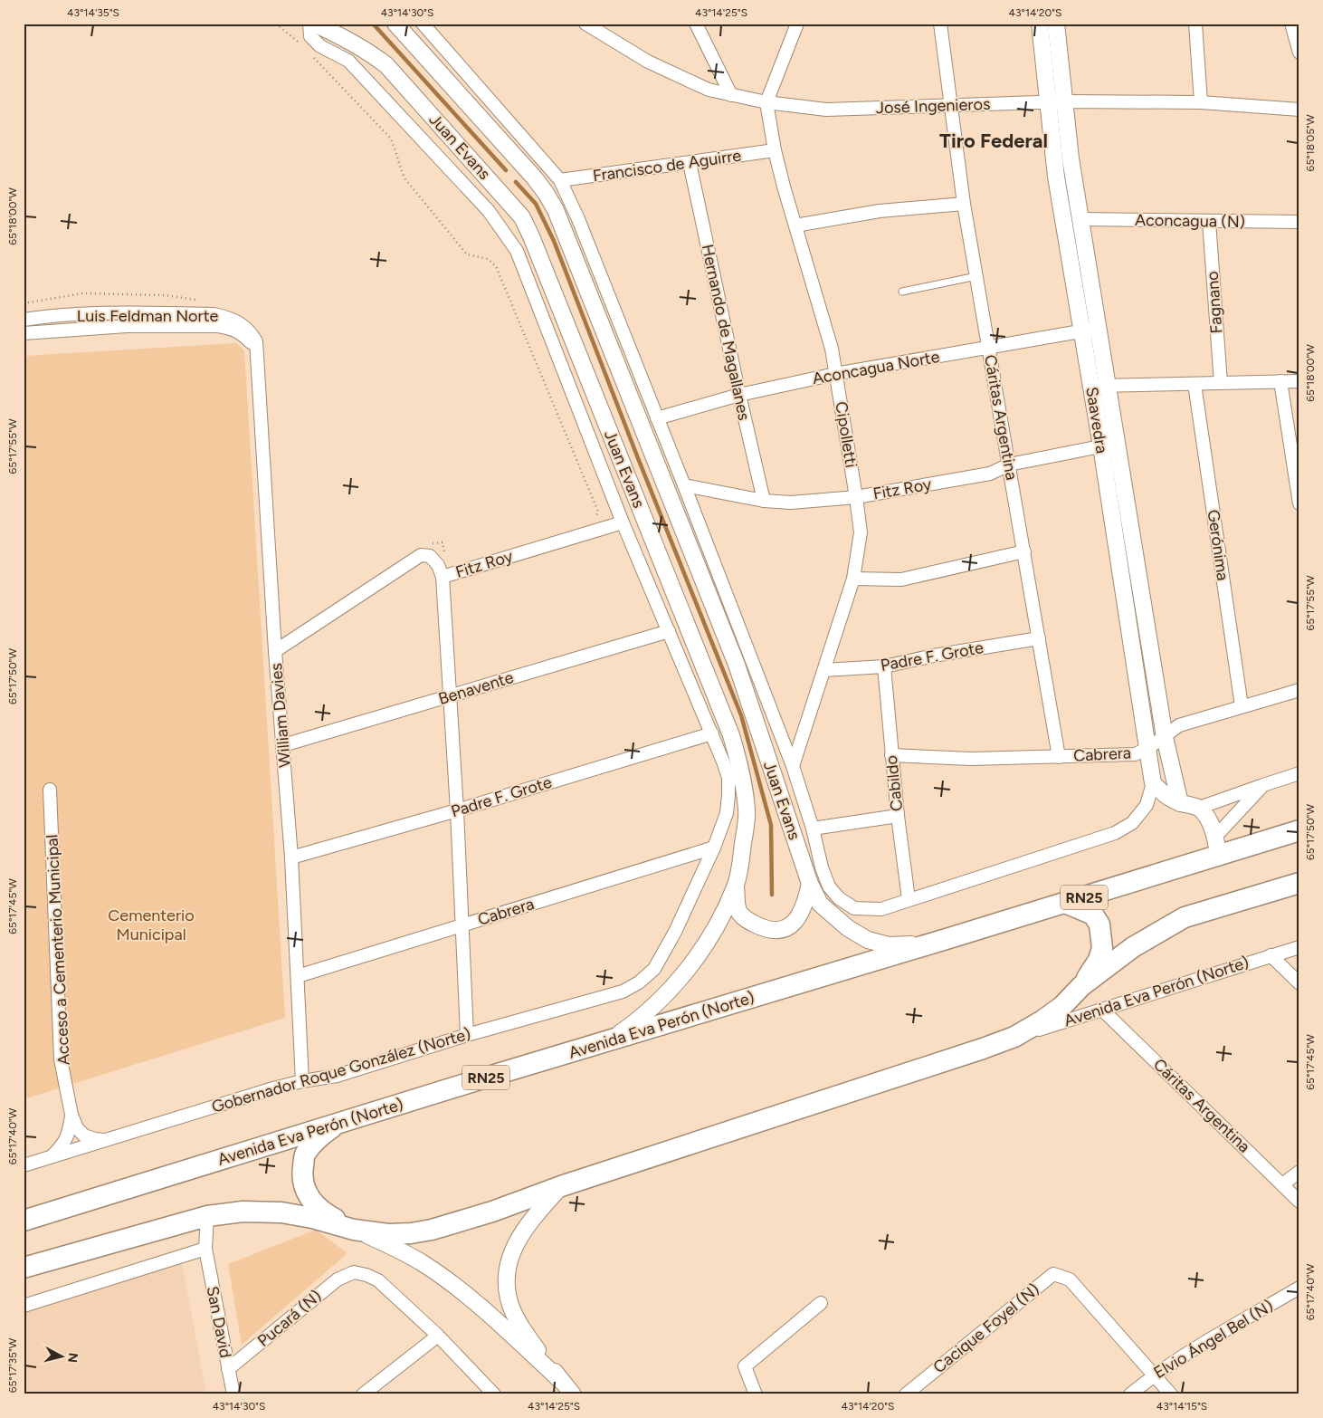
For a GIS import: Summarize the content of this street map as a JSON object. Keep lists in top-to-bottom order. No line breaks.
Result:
{"streets":{"main road":["RN25","Avenida Eva Perón (Norte)"],"street":["José Ingenieros","Juan Evans","Francisco de Aguirre","Aconcagua (N)","Fagnano","Luis Feldman Norte","Hernando de Magallanes","Aconcagua Norte","Cáritas Argentina","Saavedra","Cipolletti","Fitz Roy","Gerónima","Padre F. Grote","Benavente","William Davies","Cabrera","Cabildo","Acceso a Cementerio Municipal","Gobernador Roque González (Norte)","Pucará (N)","San David","Cacique Foyel (N)","Elvio Ángel Bel (N)"]},"crossings":[["José Ingenieros","Cáritas Argentina"],["José Ingenieros","Saavedra"],["José Ingenieros","Cipolletti"],["Juan Evans","Francisco de Aguirre"],["Juan Evans","Aconcagua Norte"],["Juan Evans","Cipolletti"],["Juan Evans","Fitz Roy"],["Juan Evans","Padre F. Grote"],["Juan Evans","Benavente"],["Juan Evans","Cabrera"],["Juan Evans","Cabildo"],["Juan Evans","Avenida Eva Perón (Norte)"],["Juan Evans","Gobernador Roque González (Norte)"],["Francisco de Aguirre","Hernando de Magallanes"],["Francisco de Aguirre","Cipolletti"],["Aconcagua (N)","Fagnano"],["Aconcagua (N)","Saavedra"],["Luis Feldman Norte","William Davies"],["Hernando de Magallanes","Aconcagua Norte"],["Hernando de Magallanes","Fitz Roy"],["Aconcagua Norte","Cáritas Argentina"],["Aconcagua Norte","Saavedra"],["Aconcagua Norte","Cipolletti"],["Cáritas Argentina","Fitz Roy"],["Cáritas Argentina","Padre F. Grote"],["Cáritas Argentina","Cabrera"],["Cáritas Argentina","Avenida Eva Perón (Norte)"],["Saavedra","Fitz Roy"],["Saavedra","Cabrera"],["Cipolletti","Fitz Roy"],["Cipolletti","Padre F. Grote"],["Fitz Roy","William Davies"],["Gerónima","Cabrera"],["Padre F. Grote","William Davies"],["Padre F. Grote","Cabildo"],["Benavente","William Davies"],["William Davies","Cabrera"],["William Davies","Gobernador Roque González (Norte)"],["Cabrera","Cabildo"],["Acceso a Cementerio Municipal","Gobernador Roque González (Norte)"],["Pucará (N)","San David"],["Cacique Foyel (N)","Elvio Ángel Bel (N)"]],"districts":["Tiro Federal"],"parks":["Cementerio Municipal"],"north":"right","coordinates":["43°14'35\"S","43°14'30\"S","43°14'25\"S","43°14'20\"S","65°18'05\"W","65°18'00\"W","65°17'55\"W","65°17'50\"W","65°17'45\"W","65°17'40\"W","65°17'35\"W","43°14'15\"S"]}
